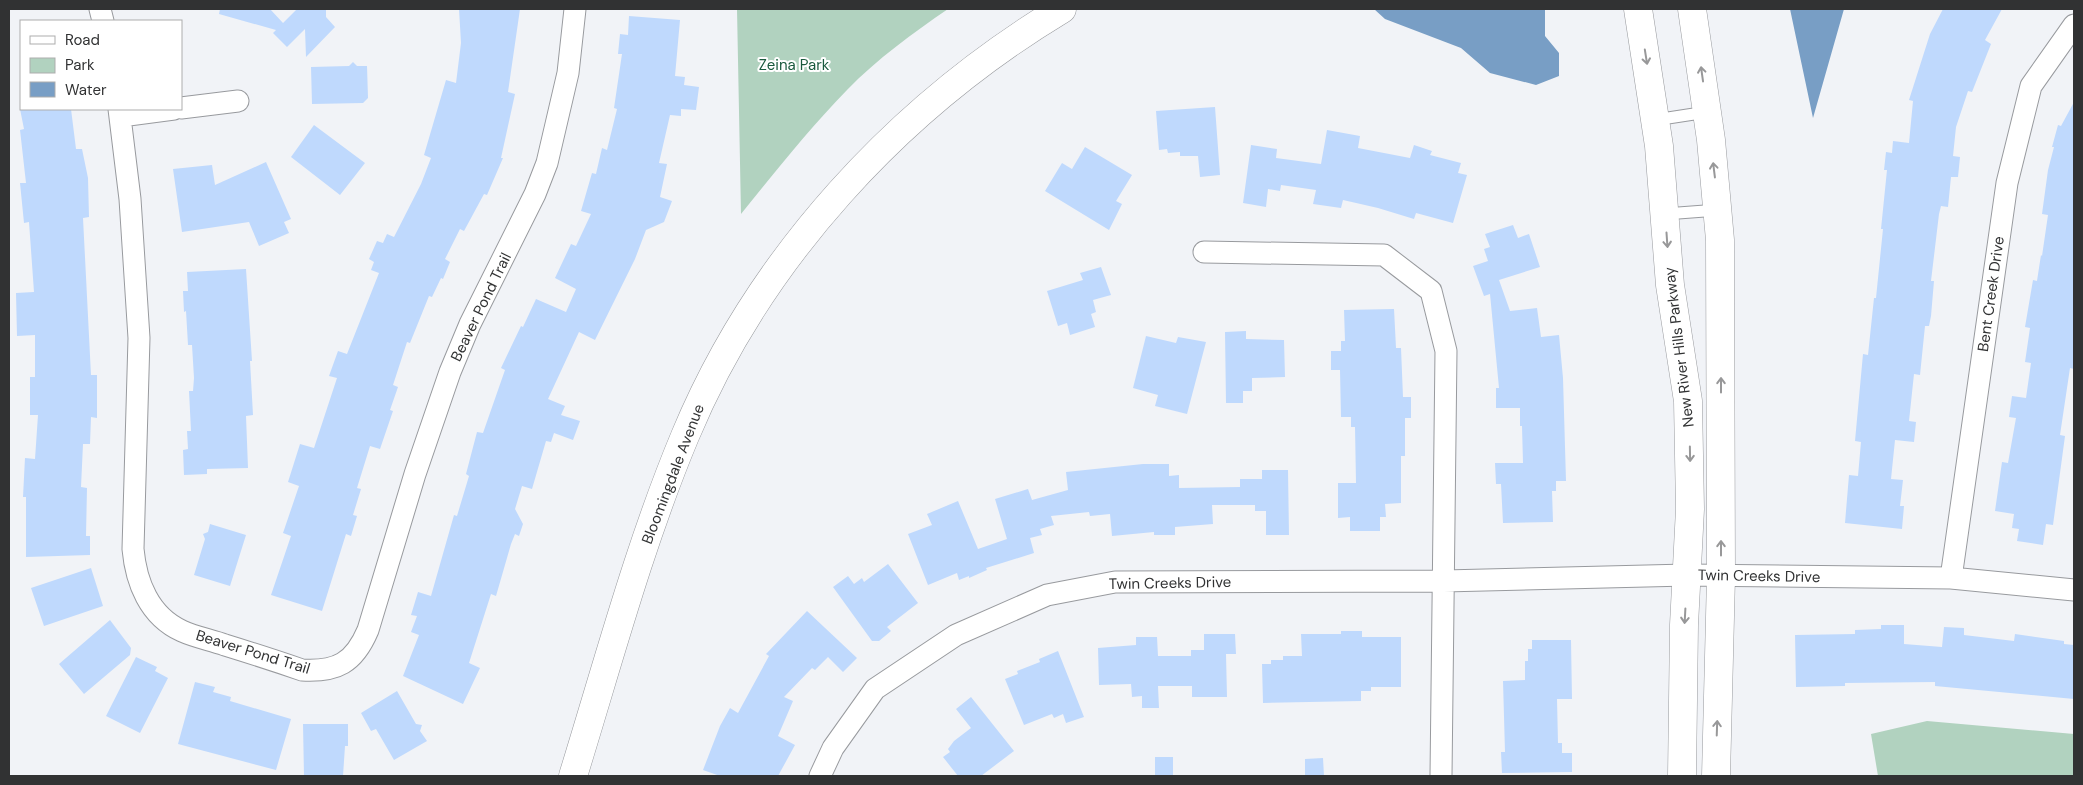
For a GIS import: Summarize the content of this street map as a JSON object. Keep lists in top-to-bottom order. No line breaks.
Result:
{"streets":{"street":["Bent Creek Drive","Beaver Pond Trail","New River Hills Parkway","Bloomingdale Avenue","Twin Creeks Drive"]},"crossings":[["Bent Creek Drive","Twin Creeks Drive"],["New River Hills Parkway","Twin Creeks Drive"]],"parks":["Zeina Park"],"legend":["Road","Park","Water"]}
